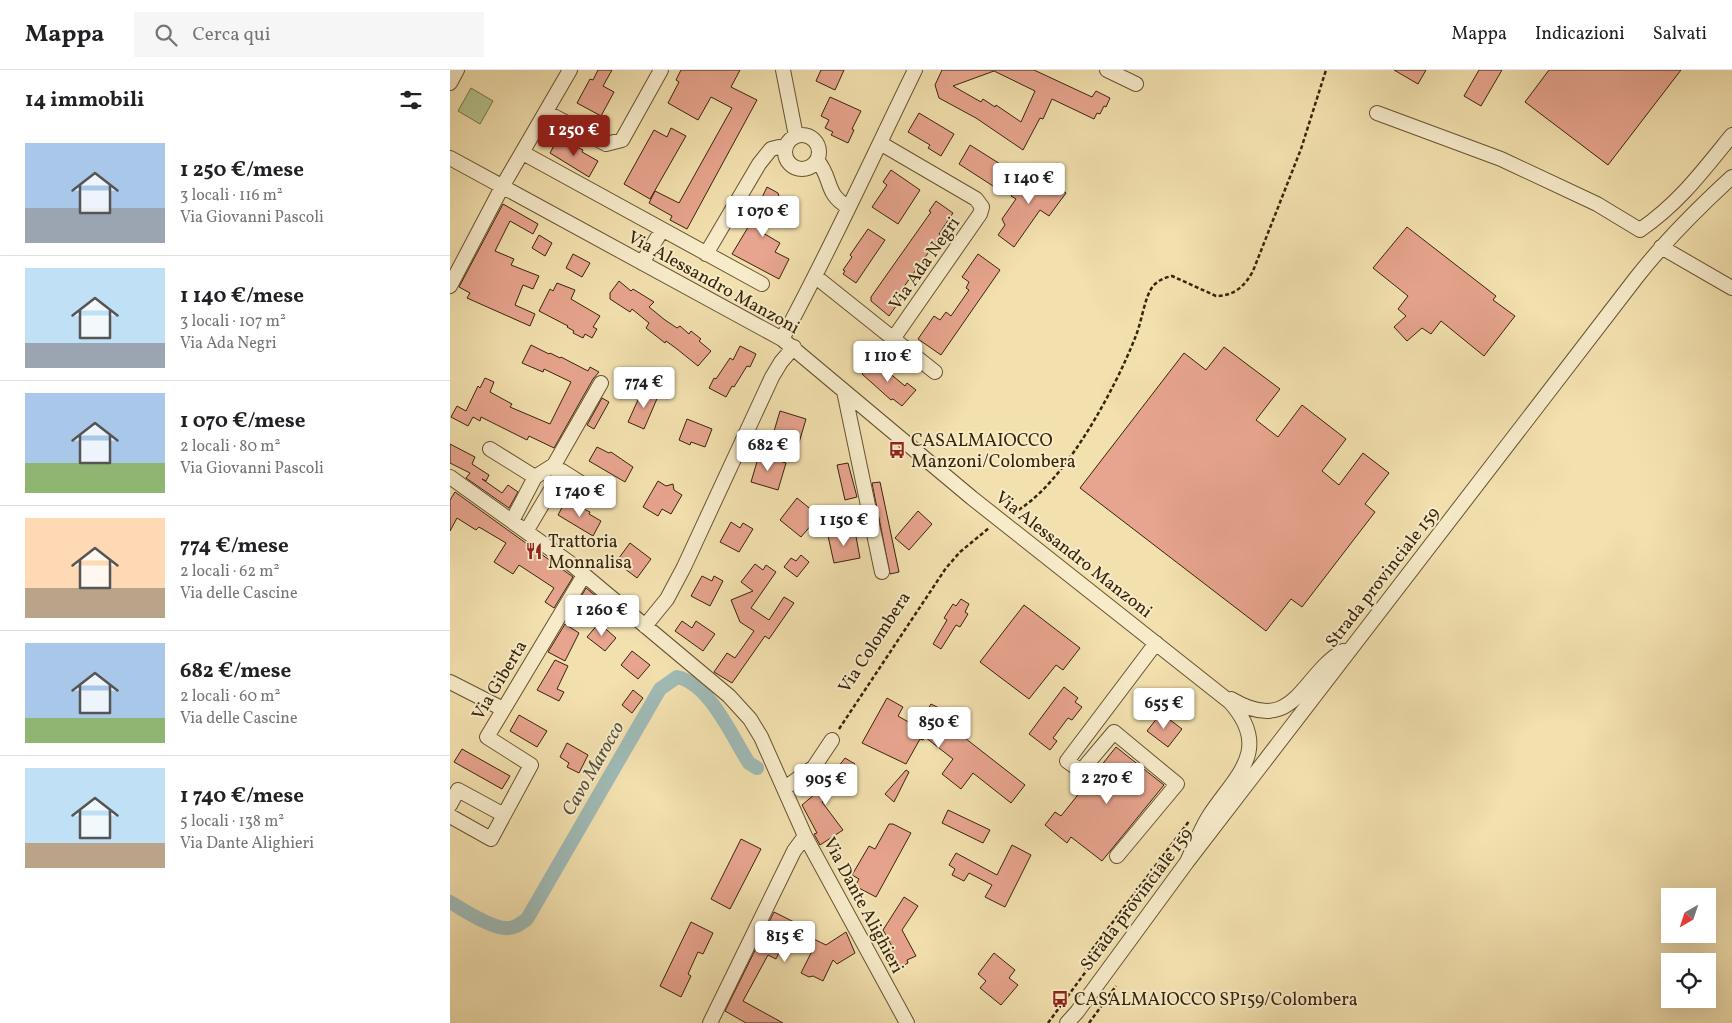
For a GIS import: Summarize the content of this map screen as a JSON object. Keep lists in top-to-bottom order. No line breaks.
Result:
{"streets":{"street":["Via Ada Negri","Via Alessandro Manzoni","Strada provinciale 159","Via Giberta","Via Dante Alighieri"],"path":["Via Colombera"]},"crossings":[["Via Alessandro Manzoni","Via Colombera"],["Via Giberta","Via Dante Alighieri"]],"water":["Cavo Marocco"],"places":{"bus stop":["CASALMAIOCCO Manzoni/Colombera","CASALMAIOCCO SP159/Colombera"],"restaurant":["Trattoria Monnalisa"]},"north":"bottom left","page":{"header":"Mappa","search":"Cerca qui","nav":["Mappa","Indicazioni","Salvati"],"heading":"14 immobili","price":["1 250 €","1 140 €","1 070 €","1 110 €","774 €","682 €","1 740 €","1 150 €","1 260 €","655 €","850 €","2 270 €","905 €","815 €"],"list":[{"name":"1 250 €/mese","note":"3 locali · 116 m² · Via Giovanni Pascoli"},{"name":"1 140 €/mese","note":"3 locali · 107 m² · Via Ada Negri"},{"name":"1 070 €/mese","note":"2 locali · 80 m² · Via Giovanni Pascoli"},{"name":"774 €/mese","note":"2 locali · 62 m² · Via delle Cascine"},{"name":"682 €/mese","note":"2 locali · 60 m² · Via delle Cascine"},{"name":"1 740 €/mese","note":"5 locali · 138 m² · Via Dante Alighieri"}]}}
